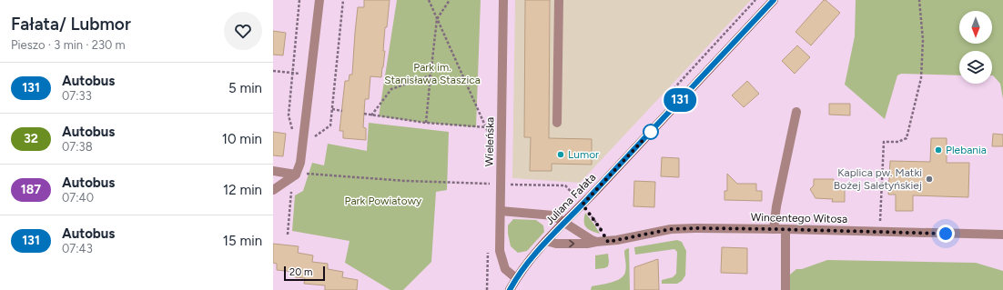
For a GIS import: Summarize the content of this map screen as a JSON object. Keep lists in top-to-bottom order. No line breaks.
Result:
{"streets":{"main road":["Juliana Fałata"],"street":["Wieleńska","Wincentego Witosa"]},"crossings":[["Wieleńska","Juliana Fałata"],["Juliana Fałata","Wincentego Witosa"]],"parks":["Park im. Stanisława Staszica","Park Powiatowy"],"places":["Plebania","Lumor","Kaplica pw. Matki Bożej Saletyńskiej"],"lines":["bus line 131"],"scale_bar":"20 m","north":"bottom","page":{"heading":["Fałata/ Lubmor","Pieszo · 3 min · 230 m"],"on_map":"131","list":[{"mark":"131","name":"Autobus","note":"07:33","value":"5 min"},{"mark":"32","name":"Autobus","note":"07:38","value":"10 min"},{"mark":"187","name":"Autobus","note":"07:40","value":"12 min"},{"mark":"131","name":"Autobus","note":"07:43","value":"15 min"}],"scale":"20 m"}}
